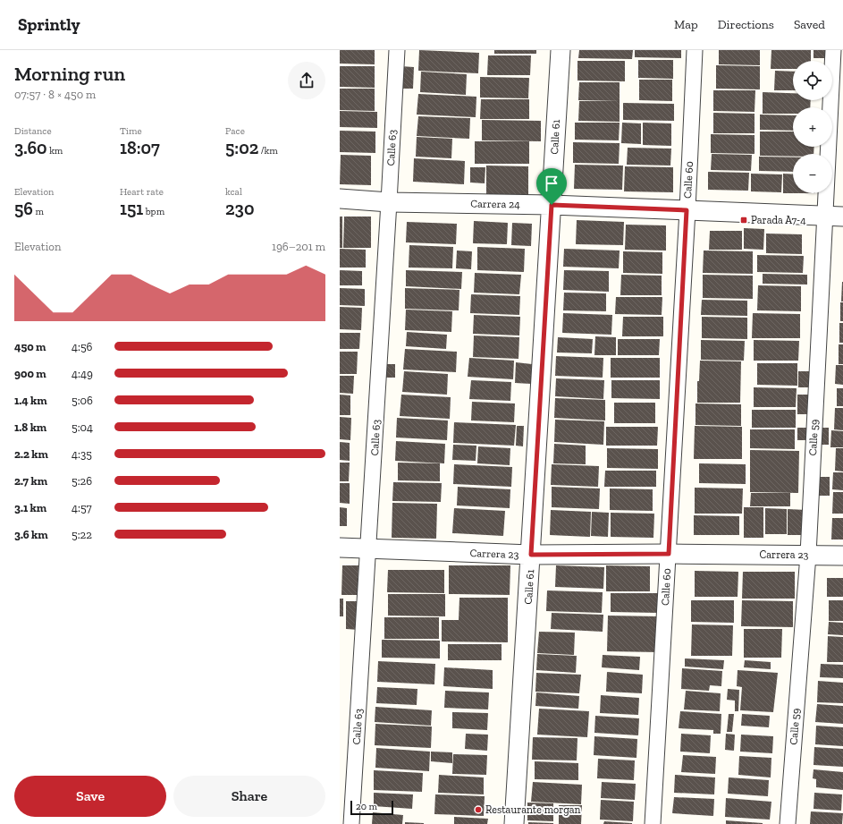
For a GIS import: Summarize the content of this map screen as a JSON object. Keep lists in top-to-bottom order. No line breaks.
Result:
{"streets":{"street":["Calle 61","Calle 63","Calle 60","Carrera 24","Calle 59","Carrera 23"]},"crossings":[["Calle 61","Carrera 24"],["Calle 61","Carrera 23"],["Calle 63","Carrera 24"],["Calle 63","Carrera 23"],["Calle 60","Carrera 24"],["Calle 60","Carrera 23"],["Carrera 24","Calle 59"],["Calle 59","Carrera 23"]],"places":{"transit":["Parada A7-4"],"other":["Restaurante morgan"]},"scale_bar":"20 m","page":{"header":"Sprintly","nav":["Map","Directions","Saved"],"heading":["Morning run","07:57 · 8 × 450 m"],"map_buttons":["+","−"],"stats":[["Distance","3.60 km"],["Time","18:07"],["Pace","5:02 /km"],["Elevation","56 m"],["Heart rate","151 bpm"],["kcal","230"]],"chart":["Elevation","196–201 m"],"list":[{"name":"450 m","note":"4:56"},{"name":"900 m","note":"4:49"},{"name":"1.4 km","note":"5:06"},{"name":"1.8 km","note":"5:04"},{"name":"2.2 km","note":"4:35"},{"name":"2.7 km","note":"5:26"},{"name":"3.1 km","note":"4:57"},{"name":"3.6 km","note":"5:22"}],"buttons":["Save","Share"],"scale":"20 m"}}
